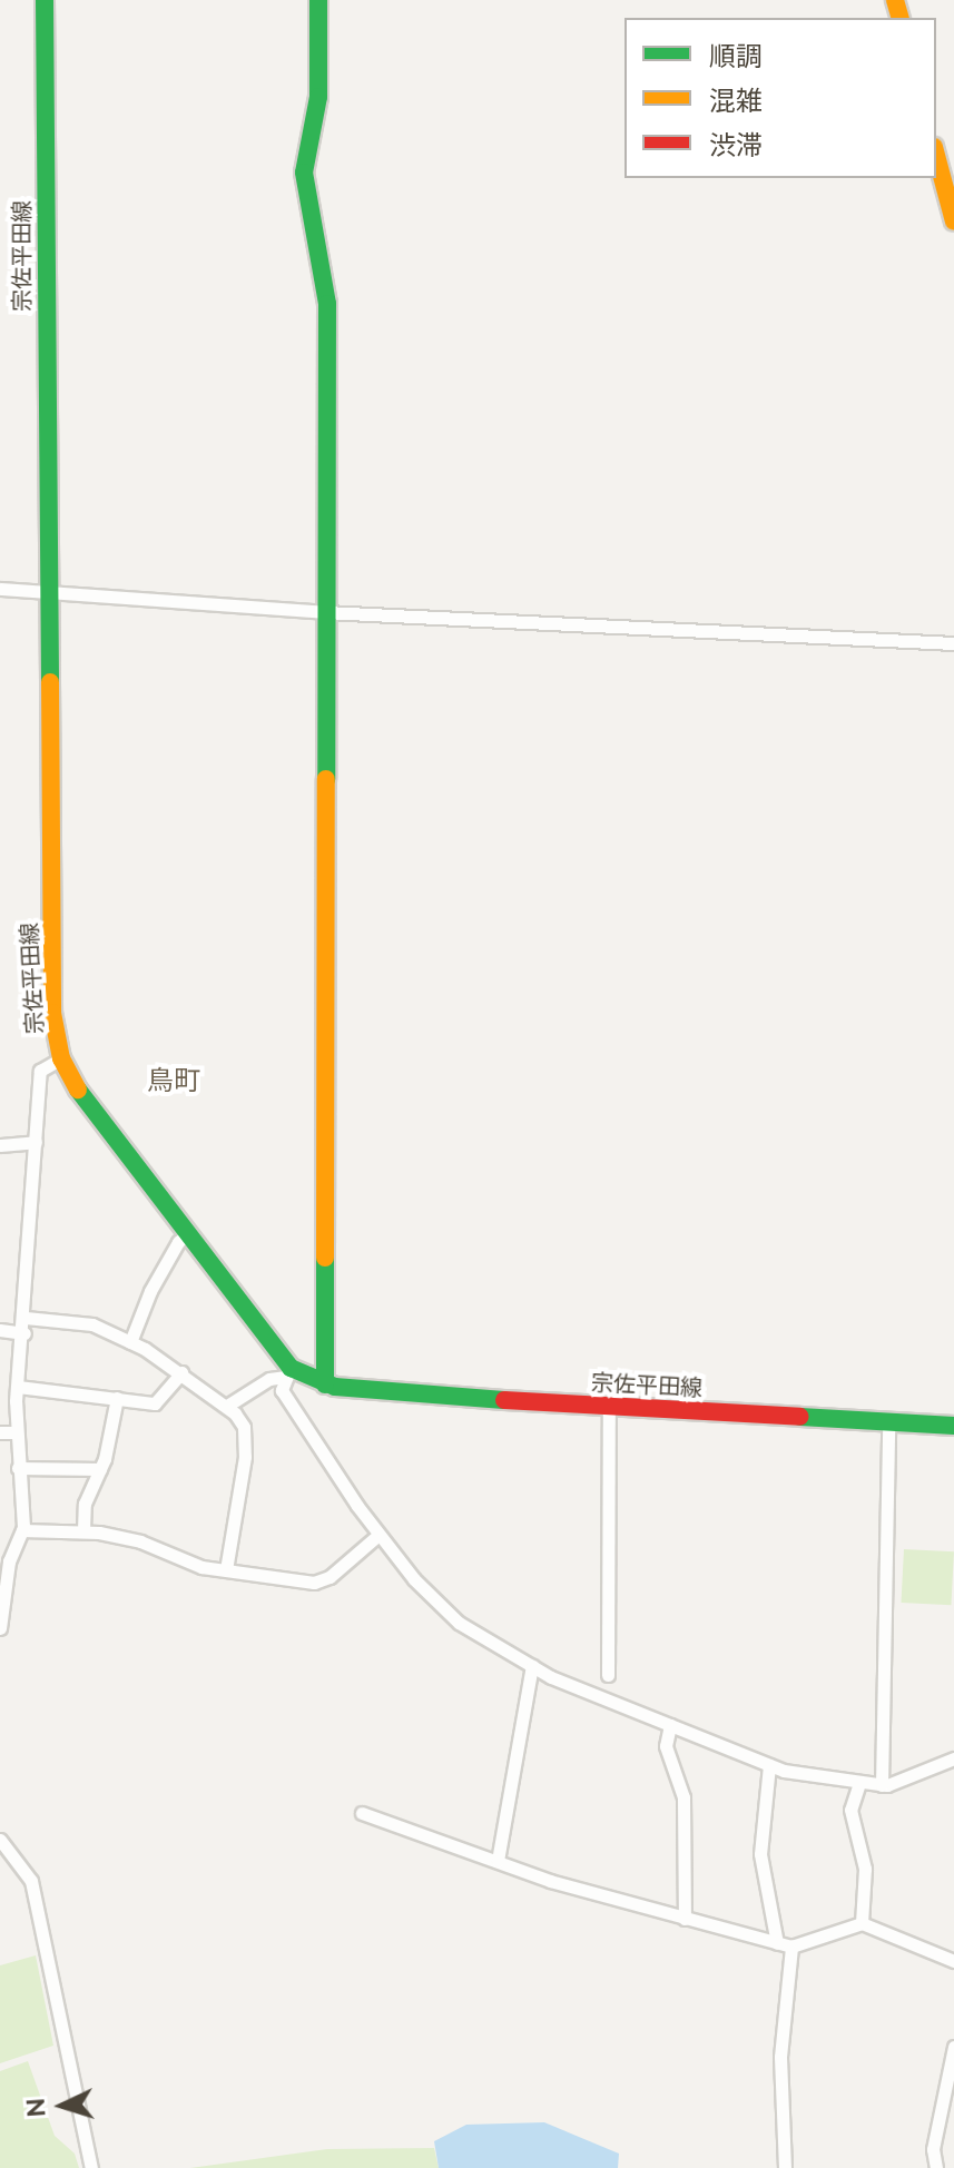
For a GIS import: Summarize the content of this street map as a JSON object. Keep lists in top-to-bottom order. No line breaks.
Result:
{"streets":{"main road":["宗佐平田線"]},"districts":["鳥町"],"legend":["順調","混雑","渋滞"],"north":"left"}
